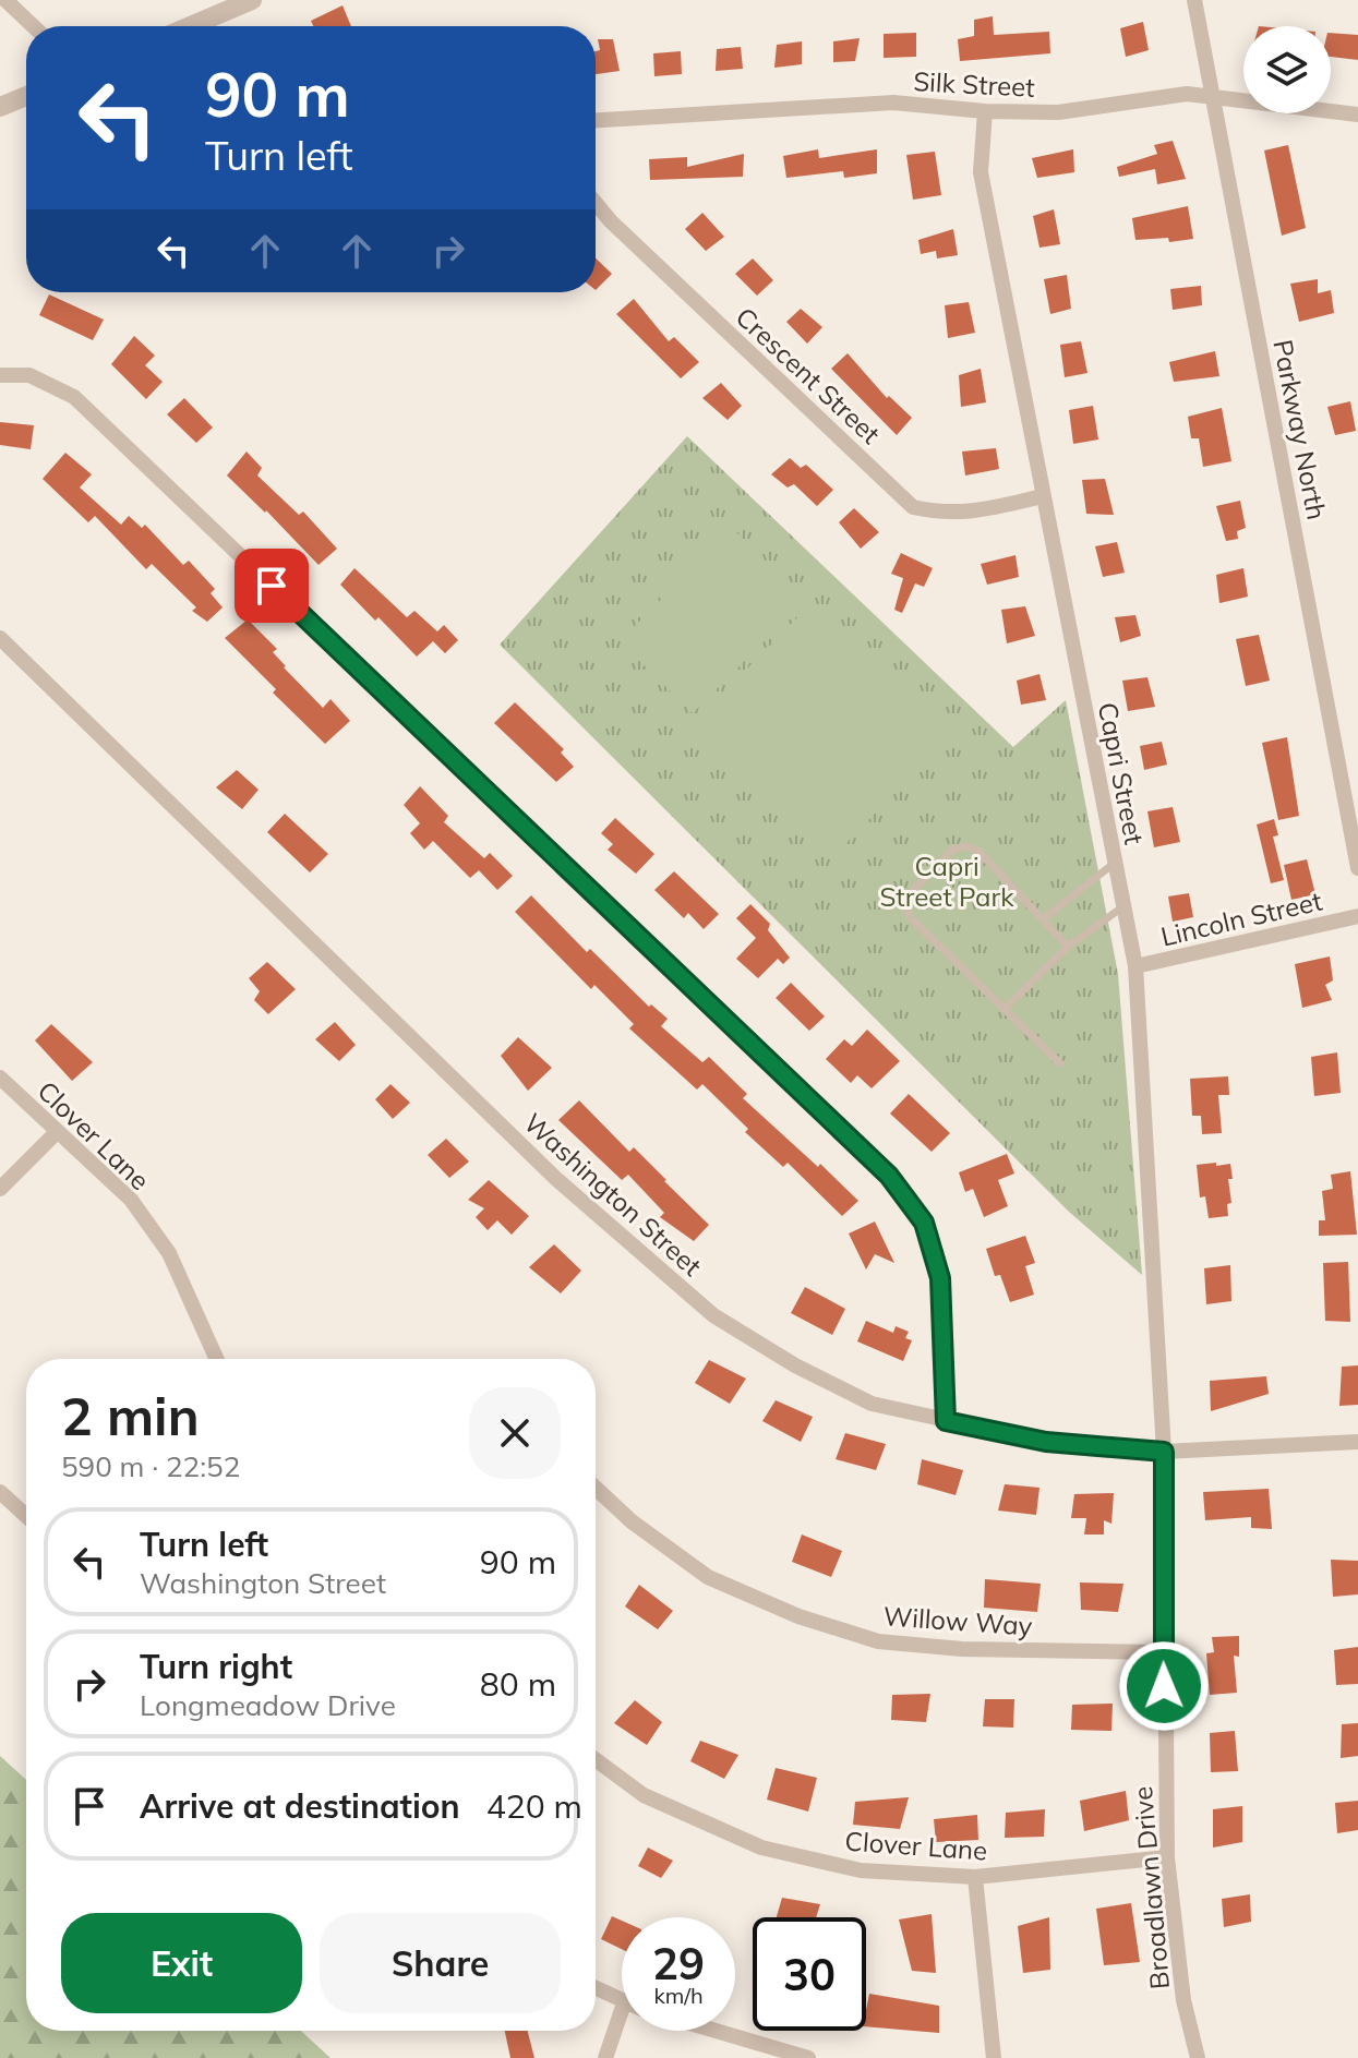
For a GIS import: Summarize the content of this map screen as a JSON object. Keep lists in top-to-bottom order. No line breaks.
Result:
{"streets":{"street":["Silk Street","Crescent Street","Parkway North","Capri Street","Lincoln Street","Clover Lane","Washington Street","Willow Way","Broadlawn Drive"]},"crossings":[["Silk Street","Parkway North"],["Silk Street","Capri Street"],["Crescent Street","Capri Street"],["Capri Street","Lincoln Street"],["Capri Street","Washington Street"],["Capri Street","Broadlawn Drive"],["Clover Lane","Broadlawn Drive"],["Washington Street","Broadlawn Drive"],["Willow Way","Broadlawn Drive"]],"parks":["Capri Street Park"],"page":{"turn":["90 m","Turn left"],"heading":["2 min","590 m · 22:52"],"list":[{"name":"Turn left","note":"Washington Street","value":"90 m"},{"name":"Turn right","note":"Longmeadow Drive","value":"80 m"},{"name":"Arrive at destination","value":"420 m"}],"buttons":["Exit","Share"],"speed":"29 km/h","limit":"30"}}
